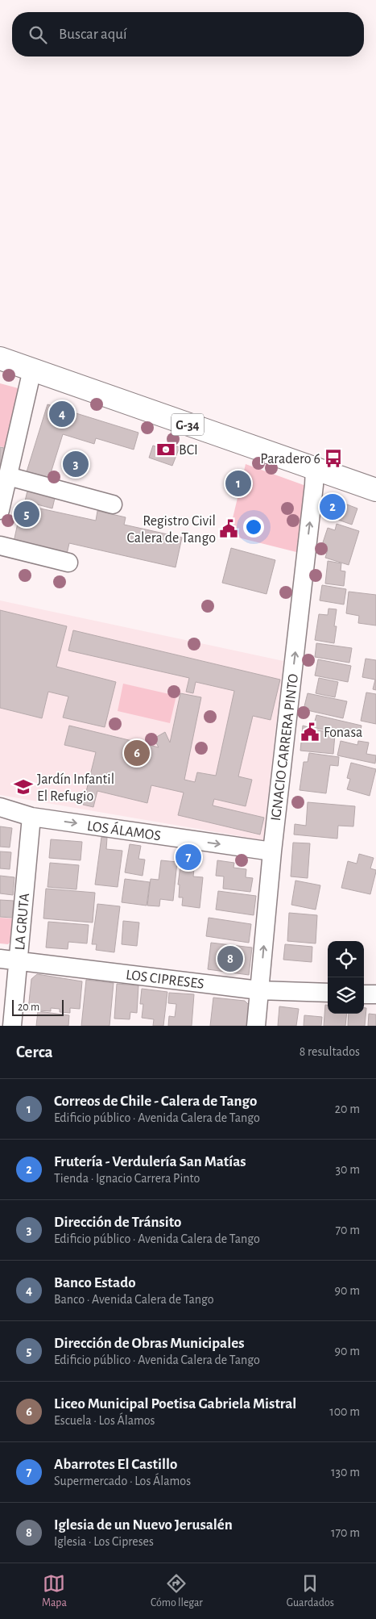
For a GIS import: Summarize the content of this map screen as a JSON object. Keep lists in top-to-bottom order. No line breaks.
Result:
{"streets":{"main road":["G-34"],"street":["IGNACIO CARRERA PINTO","LOS ÁLAMOS","LA GRUTA","LOS CIPRESES"]},"crossings":[["G-34","IGNACIO CARRERA PINTO"],["IGNACIO CARRERA PINTO","LOS ÁLAMOS"],["IGNACIO CARRERA PINTO","LOS CIPRESES"],["LOS ÁLAMOS","LA GRUTA"],["LA GRUTA","LOS CIPRESES"]],"one_way":["IGNACIO CARRERA PINTO","LOS ÁLAMOS"],"places":{"bank":["BCI"],"bus stop":["Paradero 6"],"public building":["Registro Civil Calera de Tango","Fonasa"],"school or university":["Jardín Infantil El Refugio"]},"scale_bar":"20 m","page":{"search":"Buscar aquí","pins":["4","3","1","2","5","6","7","8"],"scale":"20 m","heading":["Cerca","8 resultados"],"list":[{"mark":"1","name":"Correos de Chile - Calera de Tango","note":"Edificio público · Avenida Calera de Tango","value":"20 m"},{"mark":"2","name":"Frutería - Verdulería San Matías","note":"Tienda · Ignacio Carrera Pinto","value":"30 m"},{"mark":"3","name":"Dirección de Tránsito","note":"Edificio público · Avenida Calera de Tango","value":"70 m"},{"mark":"4","name":"Banco Estado","note":"Banco · Avenida Calera de Tango","value":"90 m"},{"mark":"5","name":"Dirección de Obras Municipales","note":"Edificio público · Avenida Calera de Tango","value":"90 m"},{"mark":"6","name":"Liceo Municipal Poetisa Gabriela Mistral","note":"Escuela · Los Álamos","value":"100 m"},{"mark":"7","name":"Abarrotes El Castillo","note":"Supermercado · Los Álamos","value":"130 m"},{"mark":"8","name":"Iglesia de un Nuevo Jerusalén","note":"Iglesia · Los Cipreses","value":"170 m"}],"nav":["Mapa","Cómo llegar","Guardados"]}}
